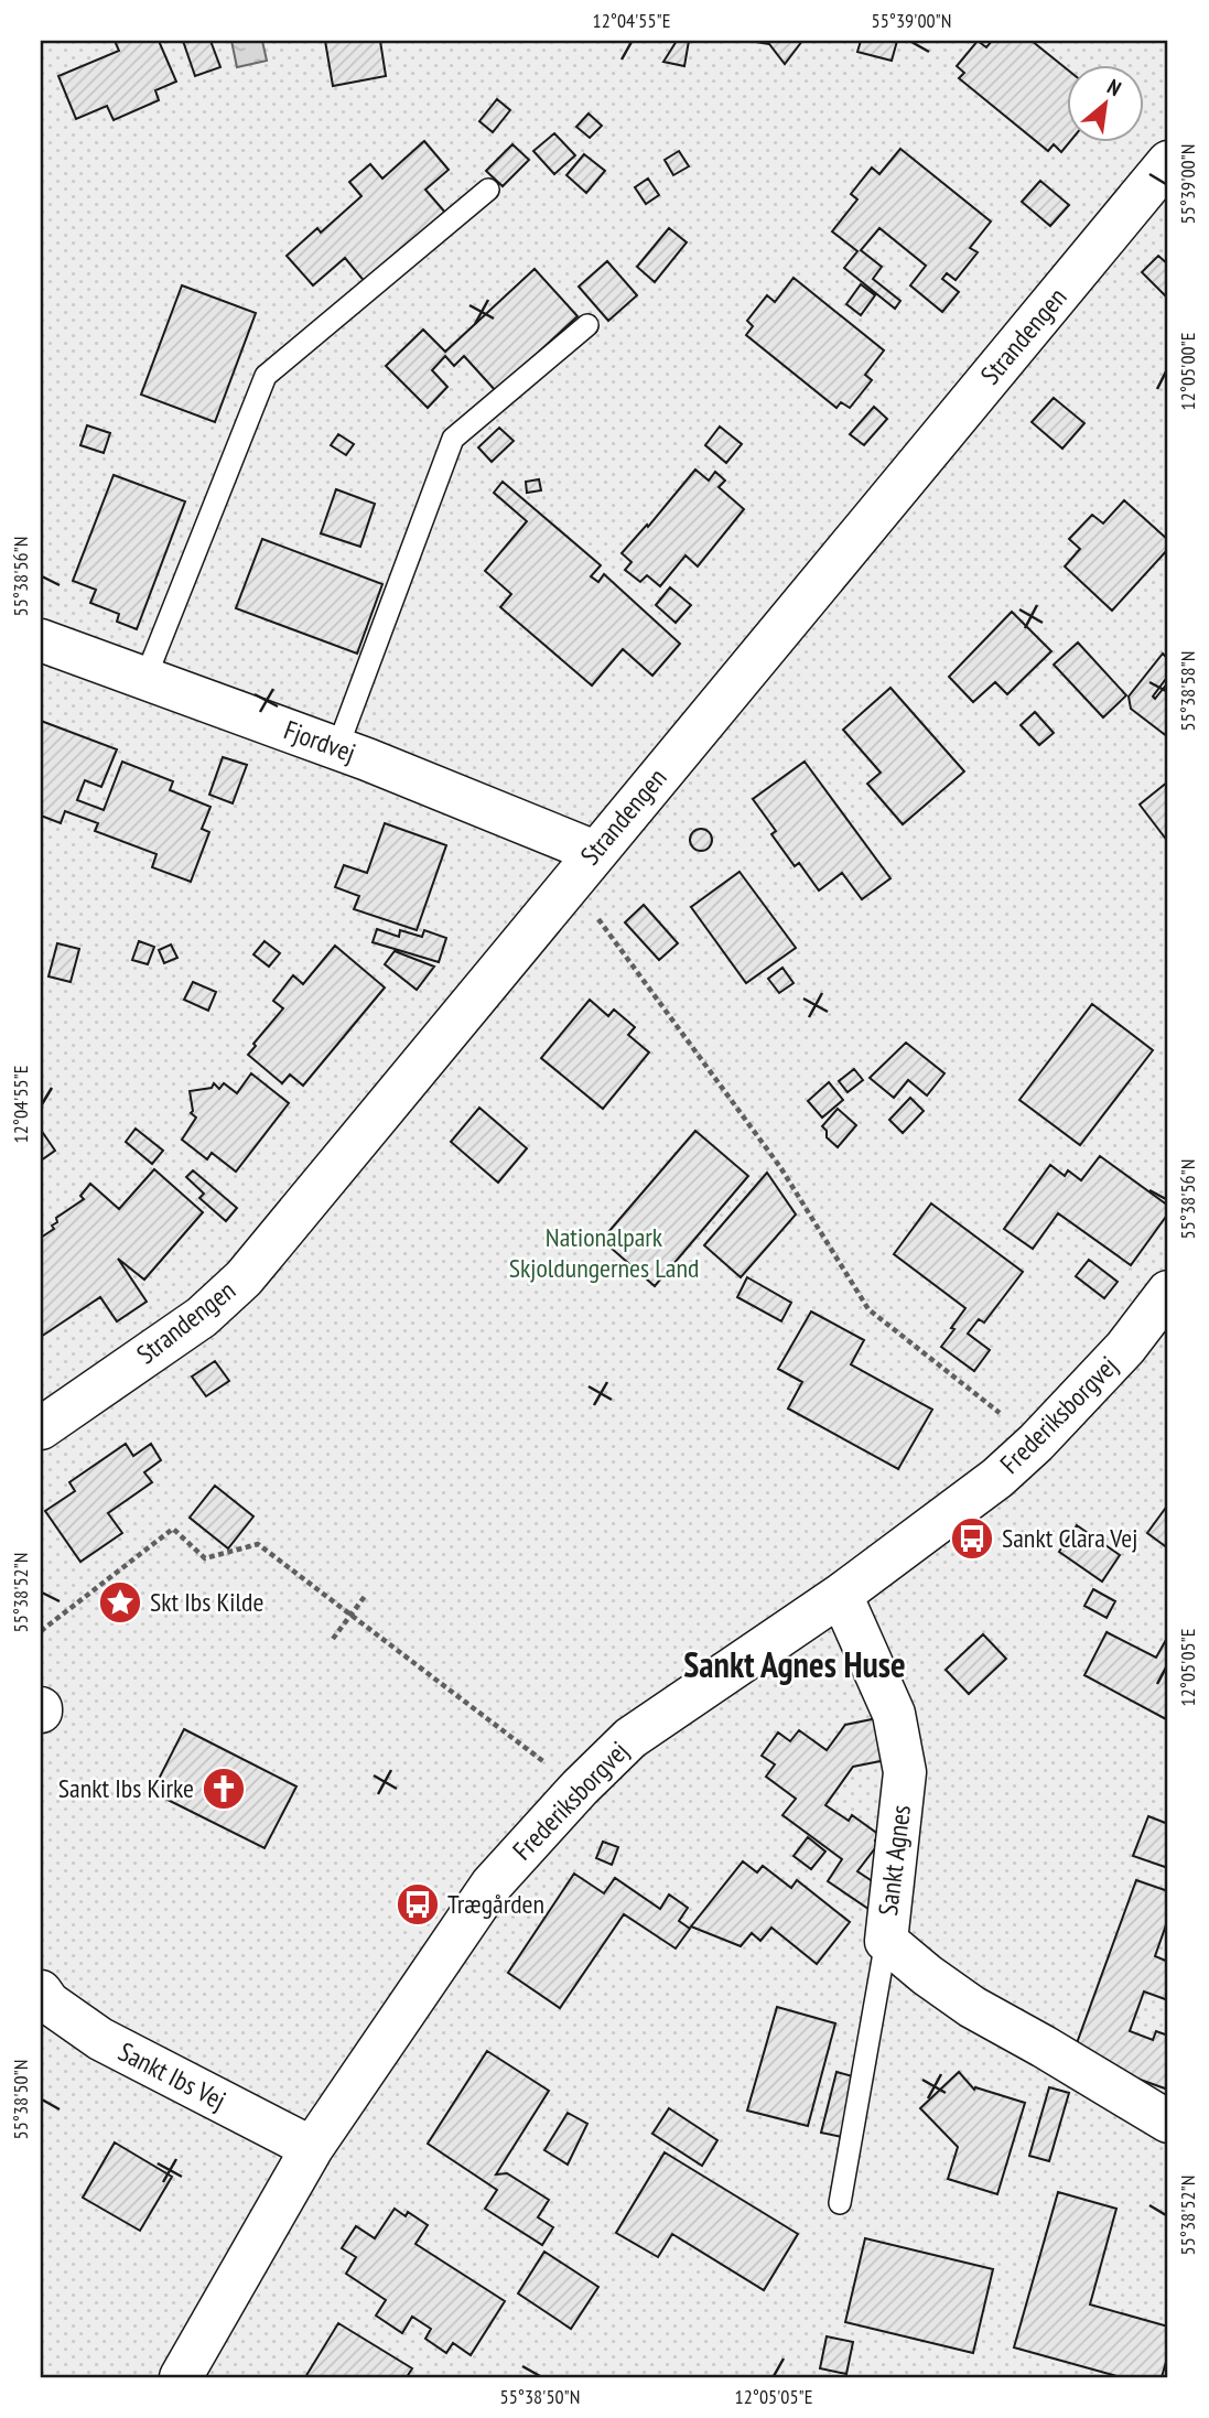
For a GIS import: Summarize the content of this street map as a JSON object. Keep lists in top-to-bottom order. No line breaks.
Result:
{"streets":{"street":["Strandengen","Fjordvej","Frederiksborgvej","Sankt Agnes","Sankt Ibs Vej"]},"crossings":[["Strandengen","Fjordvej"],["Frederiksborgvej","Sankt Agnes"],["Frederiksborgvej","Sankt Ibs Vej"]],"districts":["Sankt Agnes Huse"],"parks":["Nationalpark Skjoldungernes Land"],"places":{"bus stop":["Sankt Clara Vej","Trægården"],"place":["Skt Ibs Kilde"],"church":["Sankt Ibs Kirke"]},"north":"top right","coordinates":["12°04'55\"E","55°39'00\"N","12°05'00\"E","55°38'56\"N","55°38'58\"N","55°38'52\"N","12°05'05\"E","55°38'50\"N"]}
